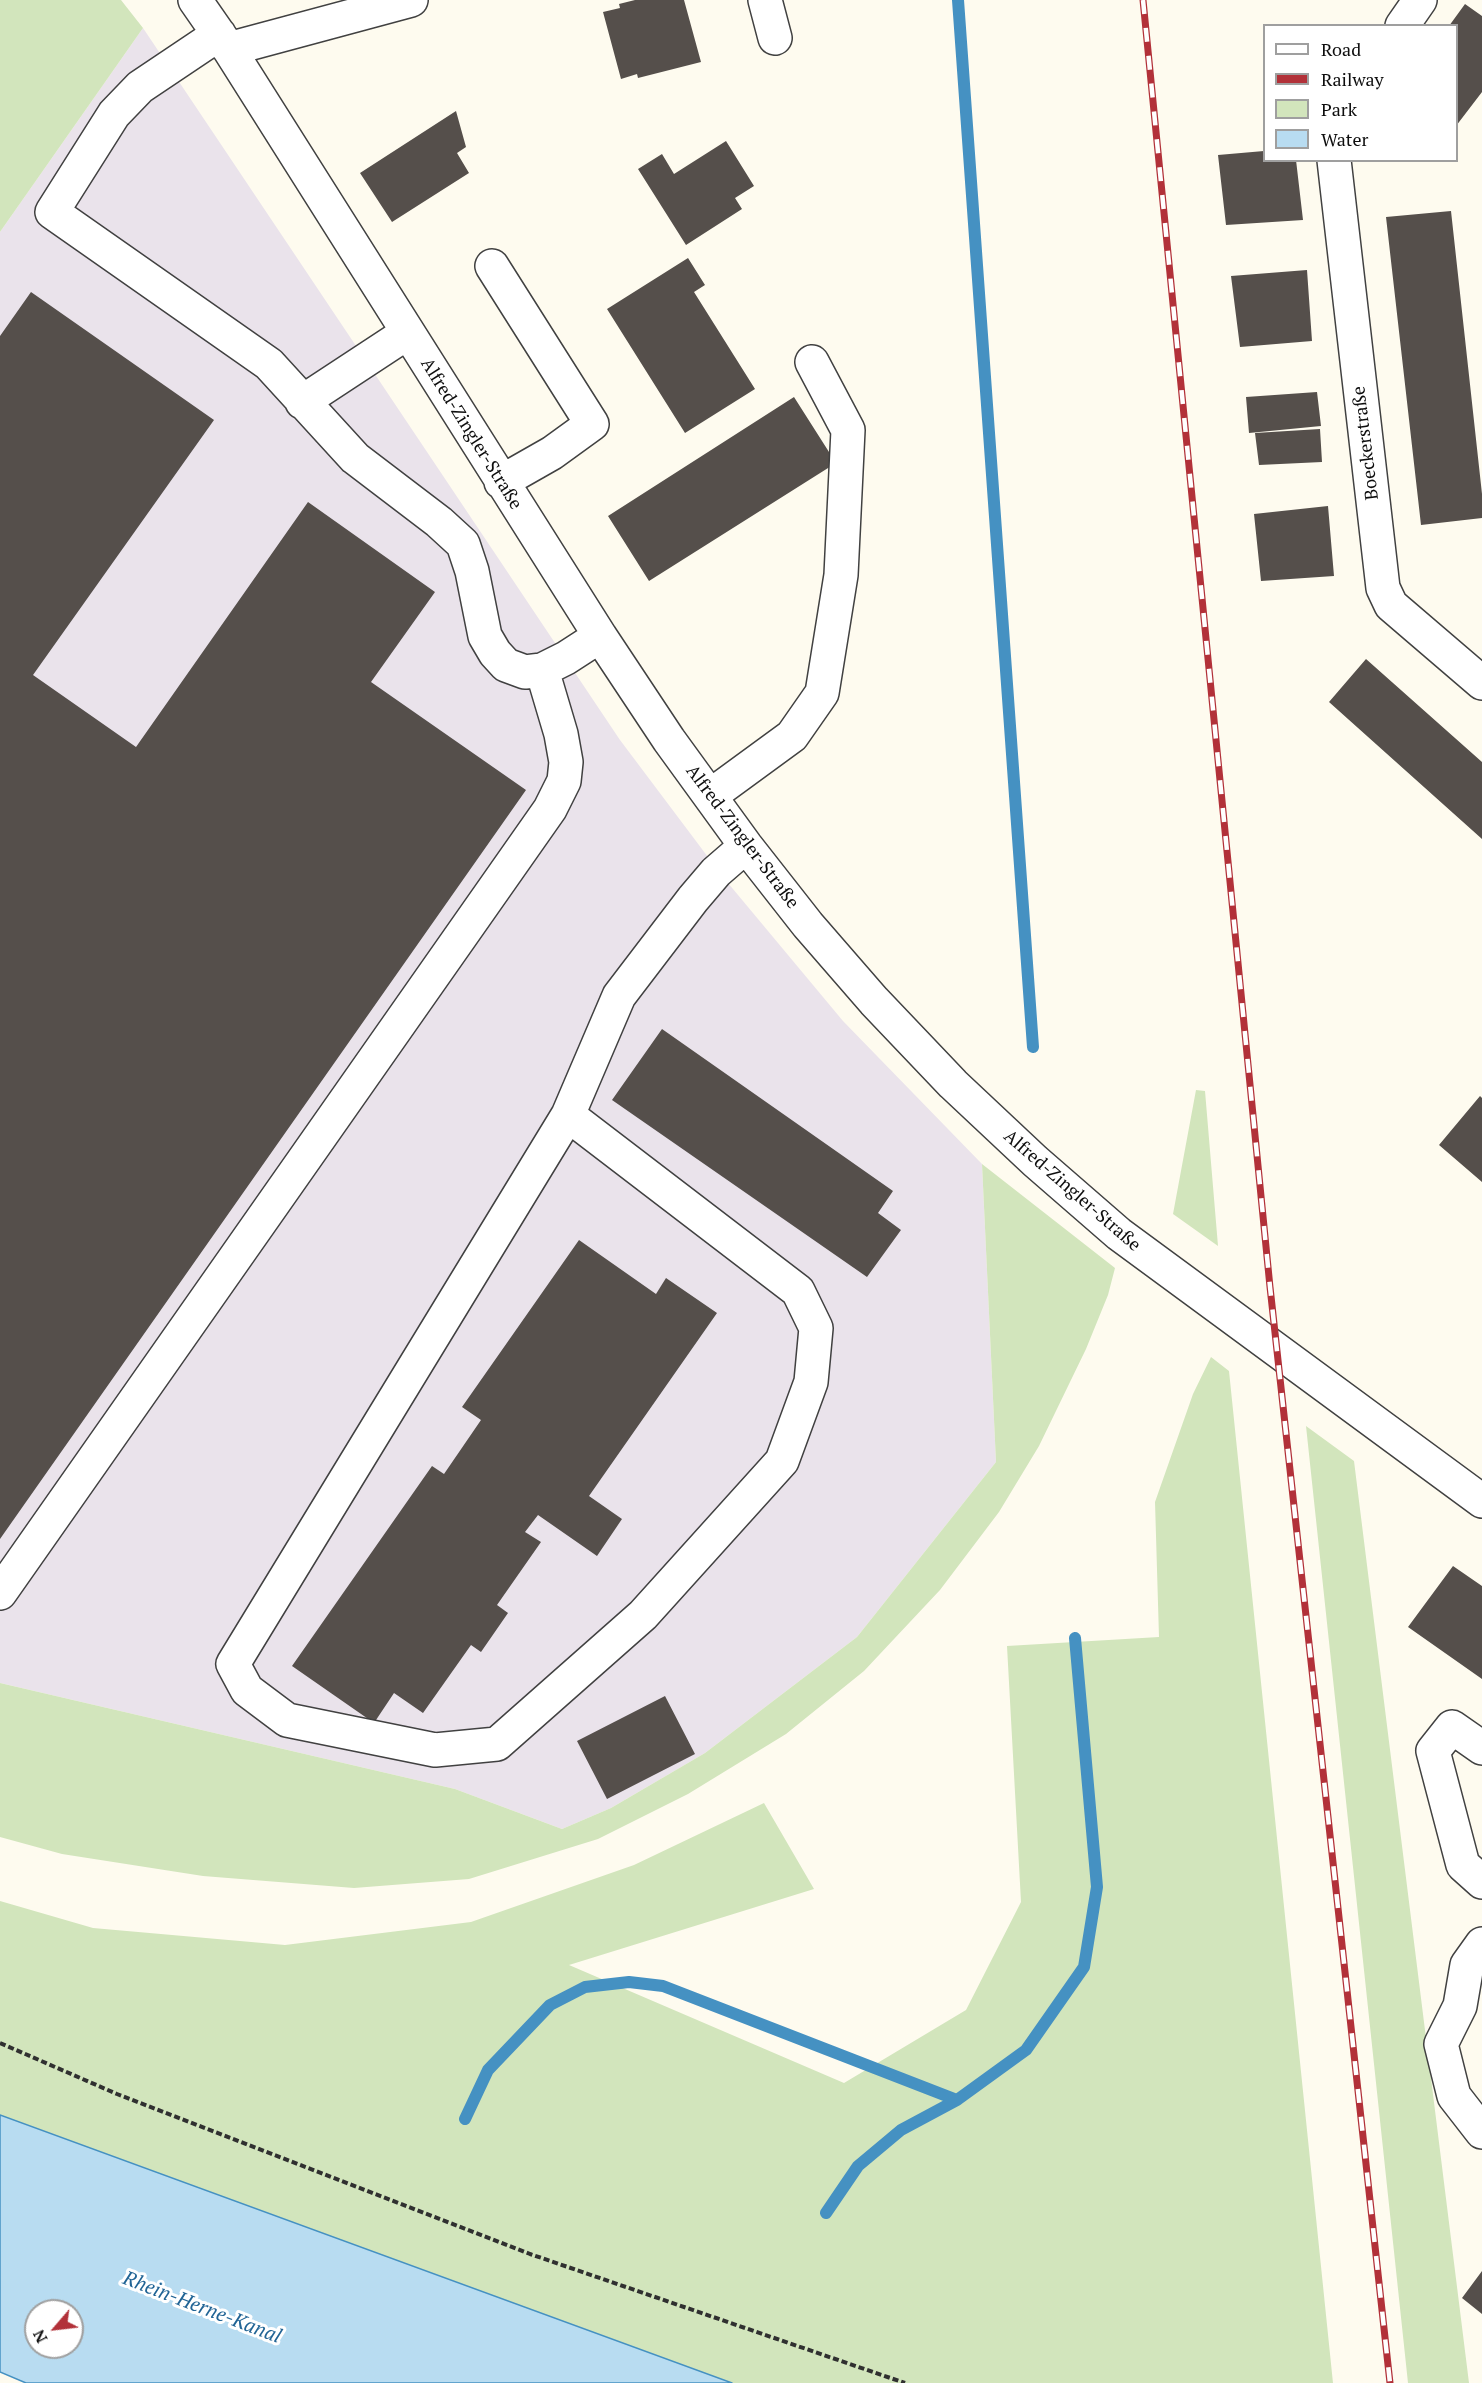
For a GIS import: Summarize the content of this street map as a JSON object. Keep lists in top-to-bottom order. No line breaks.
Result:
{"streets":{"street":["Alfred-Zingler-Straße","Boeckerstraße"]},"water":["Rhein-Herne-Kanal"],"legend":["Road","Railway","Park","Water"],"north":"bottom left"}
